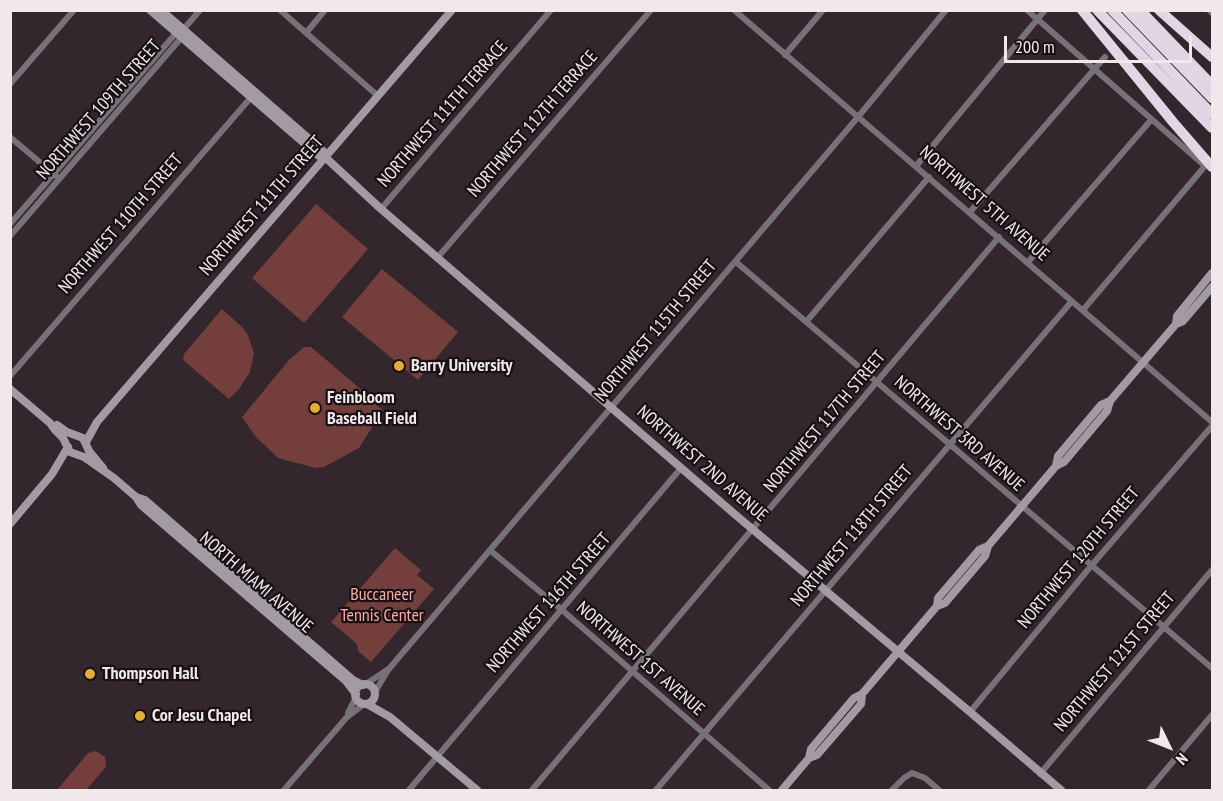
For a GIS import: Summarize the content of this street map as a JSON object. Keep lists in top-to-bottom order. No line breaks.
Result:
{"streets":{"street":["NORTHWEST 109TH STREET","NORTHWEST 111TH TERRACE","NORTHWEST 112TH TERRACE","NORTHWEST 5TH AVENUE","NORTHWEST 111TH STREET","NORTHWEST 110TH STREET","NORTHWEST 115TH STREET","NORTHWEST 117TH STREET","NORTHWEST 3RD AVENUE","NORTHWEST 2ND AVENUE","NORTHWEST 118TH STREET","NORTHWEST 120TH STREET","NORTH MIAMI AVENUE","NORTHWEST 116TH STREET","NORTHWEST 1ST AVENUE","NORTHWEST 121ST STREET"]},"crossings":[["NORTHWEST 109TH STREET","NORTHWEST 2ND AVENUE"],["NORTHWEST 111TH TERRACE","NORTHWEST 2ND AVENUE"],["NORTHWEST 112TH TERRACE","NORTHWEST 2ND AVENUE"],["NORTHWEST 5TH AVENUE","NORTHWEST 115TH STREET"],["NORTHWEST 5TH AVENUE","NORTHWEST 117TH STREET"],["NORTHWEST 5TH AVENUE","NORTHWEST 118TH STREET"],["NORTHWEST 5TH AVENUE","NORTHWEST 120TH STREET"],["NORTHWEST 111TH STREET","NORTHWEST 2ND AVENUE"],["NORTHWEST 111TH STREET","NORTH MIAMI AVENUE"],["NORTHWEST 110TH STREET","NORTHWEST 2ND AVENUE"],["NORTHWEST 115TH STREET","NORTHWEST 3RD AVENUE"],["NORTHWEST 115TH STREET","NORTHWEST 2ND AVENUE"],["NORTHWEST 115TH STREET","NORTHWEST 1ST AVENUE"],["NORTHWEST 117TH STREET","NORTHWEST 3RD AVENUE"],["NORTHWEST 117TH STREET","NORTHWEST 2ND AVENUE"],["NORTHWEST 117TH STREET","NORTHWEST 1ST AVENUE"],["NORTHWEST 3RD AVENUE","NORTHWEST 118TH STREET"],["NORTHWEST 3RD AVENUE","NORTHWEST 120TH STREET"],["NORTHWEST 3RD AVENUE","NORTHWEST 121ST STREET"],["NORTHWEST 2ND AVENUE","NORTHWEST 118TH STREET"],["NORTHWEST 2ND AVENUE","NORTHWEST 120TH STREET"],["NORTHWEST 2ND AVENUE","NORTHWEST 116TH STREET"],["NORTHWEST 2ND AVENUE","NORTHWEST 121ST STREET"],["NORTHWEST 118TH STREET","NORTHWEST 1ST AVENUE"],["NORTHWEST 116TH STREET","NORTHWEST 1ST AVENUE"]],"parks":["Buccaneer Tennis Center"],"places":["Barry University","Feinbloom Baseball Field","Thompson Hall","Cor Jesu Chapel"],"scale_bar":"200 m","north":"bottom right"}
